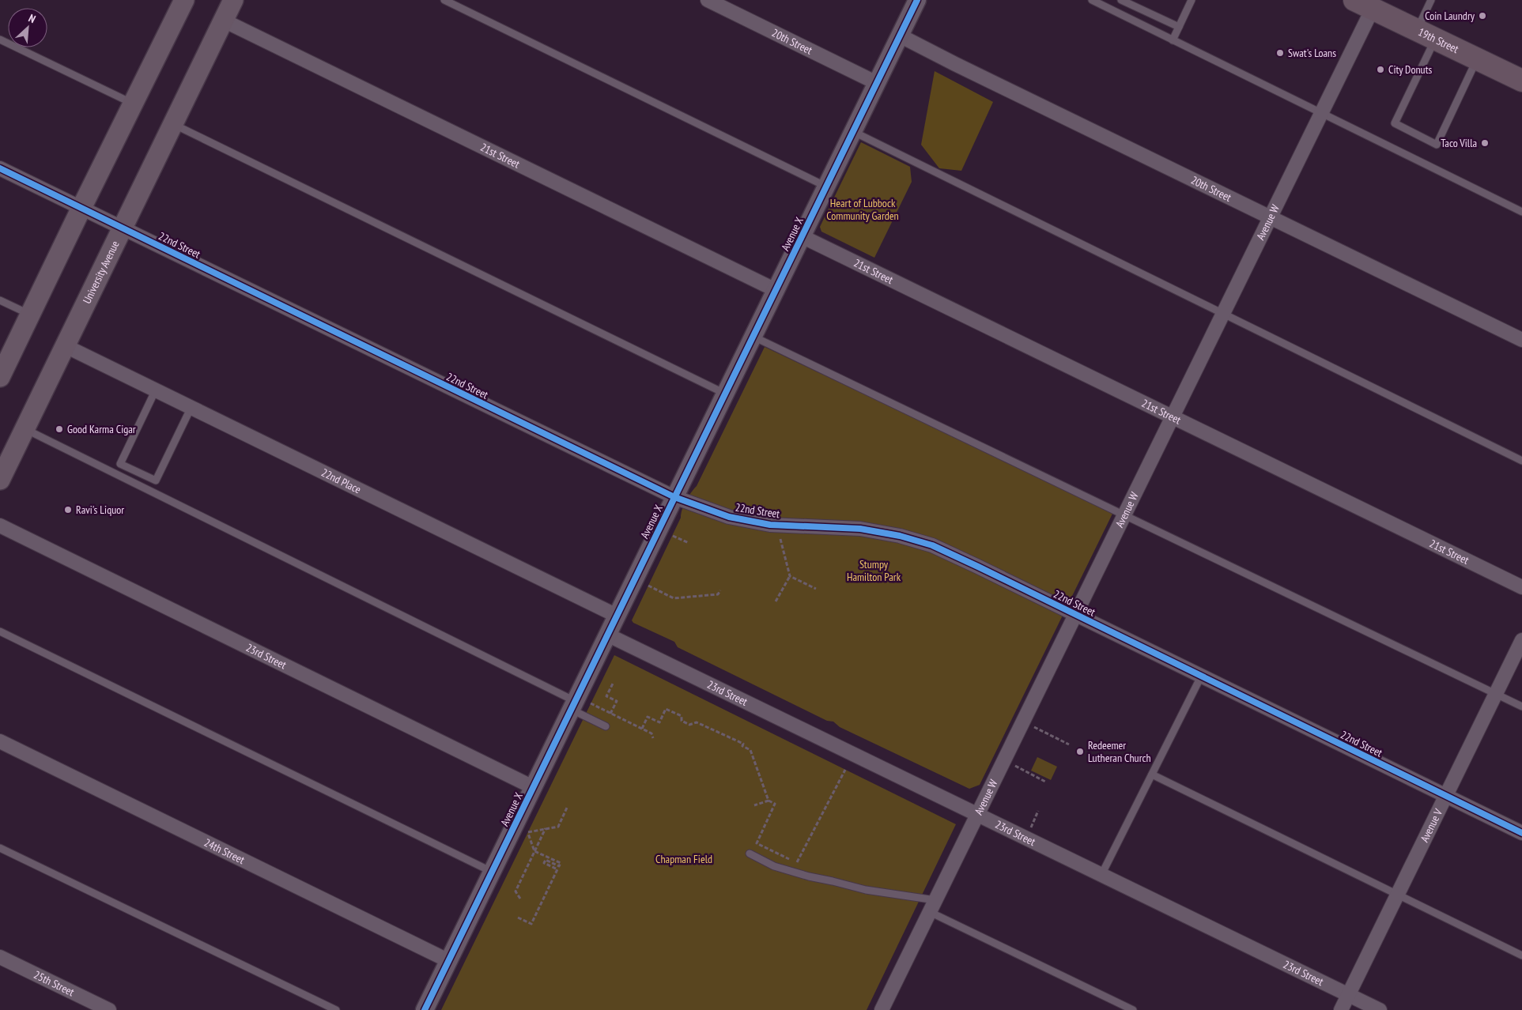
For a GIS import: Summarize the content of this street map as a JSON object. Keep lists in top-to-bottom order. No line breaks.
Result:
{"streets":{"main road":["19th Street","University Avenue"],"street":["20th Street","21st Street","Avenue W","Avenue X","22nd Street","22nd Place","23rd Street","Avenue V","24th Street","25th Street"]},"crossings":[["19th Street","Avenue W"],["20th Street","Avenue W"],["20th Street","Avenue X"],["21st Street","Avenue W"],["21st Street","Avenue X"],["21st Street","University Avenue"],["Avenue W","22nd Street"],["Avenue W","23rd Street"],["Avenue X","22nd Street"],["Avenue X","22nd Place"],["Avenue X","23rd Street"],["Avenue X","24th Street"],["22nd Street","University Avenue"],["22nd Street","Avenue V"],["University Avenue","22nd Place"],["23rd Street","Avenue V"]],"parks":["Heart of Lubbock Community Garden","Stumpy Hamilton Park","Chapman Field"],"places":["Coin Laundry","Swat's Loans","City Donuts","Taco Villa","Good Karma Cigar","Ravi's Liquor","Redeemer Lutheran Church"],"north":"top right"}
